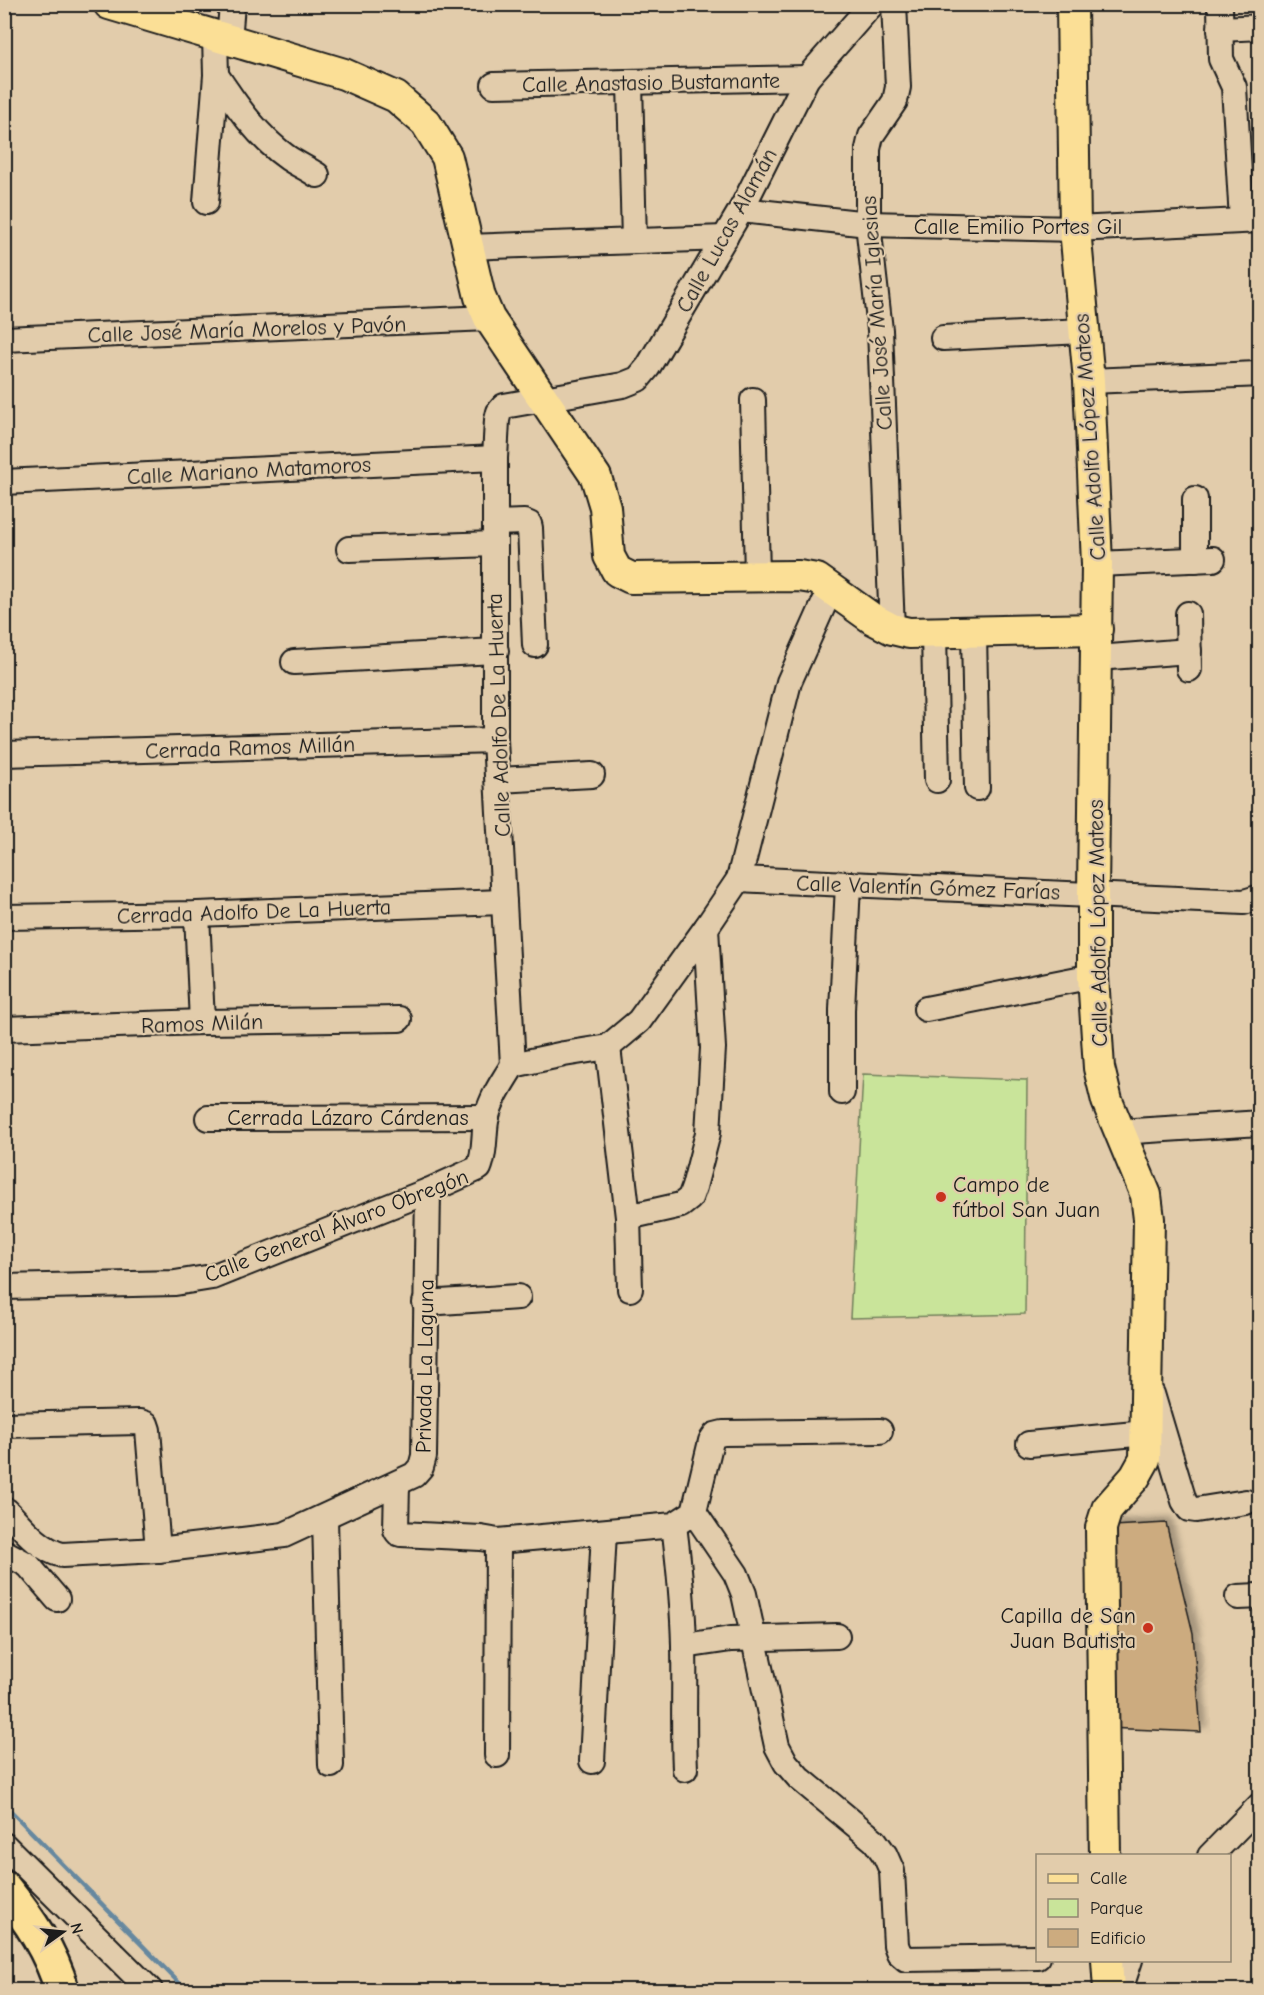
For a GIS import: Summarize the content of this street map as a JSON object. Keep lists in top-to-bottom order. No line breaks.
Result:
{"streets":{"main road":["Calle Adolfo López Mateos"],"street":["Calle Anastasio Bustamante","Calle Emilio Portes Gil","Calle Lucas Alamán","Calle José María Iglesias","Calle José María Morelos y Pavón","Calle Mariano Matamoros","Calle Adolfo De La Huerta","Cerrada Ramos Millán","Calle Valentín Gómez Farías","Cerrada Adolfo De La Huerta","Ramos Milán","Cerrada Lázaro Cárdenas","Calle General Álvaro Obregón","Privada La Laguna"]},"crossings":[["Calle Anastasio Bustamante","Calle Lucas Alamán"],["Calle Emilio Portes Gil","Calle Lucas Alamán"],["Calle Emilio Portes Gil","Calle José María Iglesias"],["Calle Emilio Portes Gil","Calle Adolfo López Mateos"],["Calle Lucas Alamán","Calle Adolfo De La Huerta"],["Calle Adolfo López Mateos","Calle Valentín Gómez Farías"],["Calle Mariano Matamoros","Calle Adolfo De La Huerta"],["Calle Adolfo De La Huerta","Cerrada Ramos Millán"],["Calle Adolfo De La Huerta","Cerrada Adolfo De La Huerta"],["Calle Adolfo De La Huerta","Calle General Álvaro Obregón"],["Cerrada Lázaro Cárdenas","Calle General Álvaro Obregón"],["Calle General Álvaro Obregón","Privada La Laguna"]],"places":["Campo de fútbol San Juan","Capilla de San Juan Bautista"],"legend":["Calle","Parque","Edificio"],"north":"right"}
